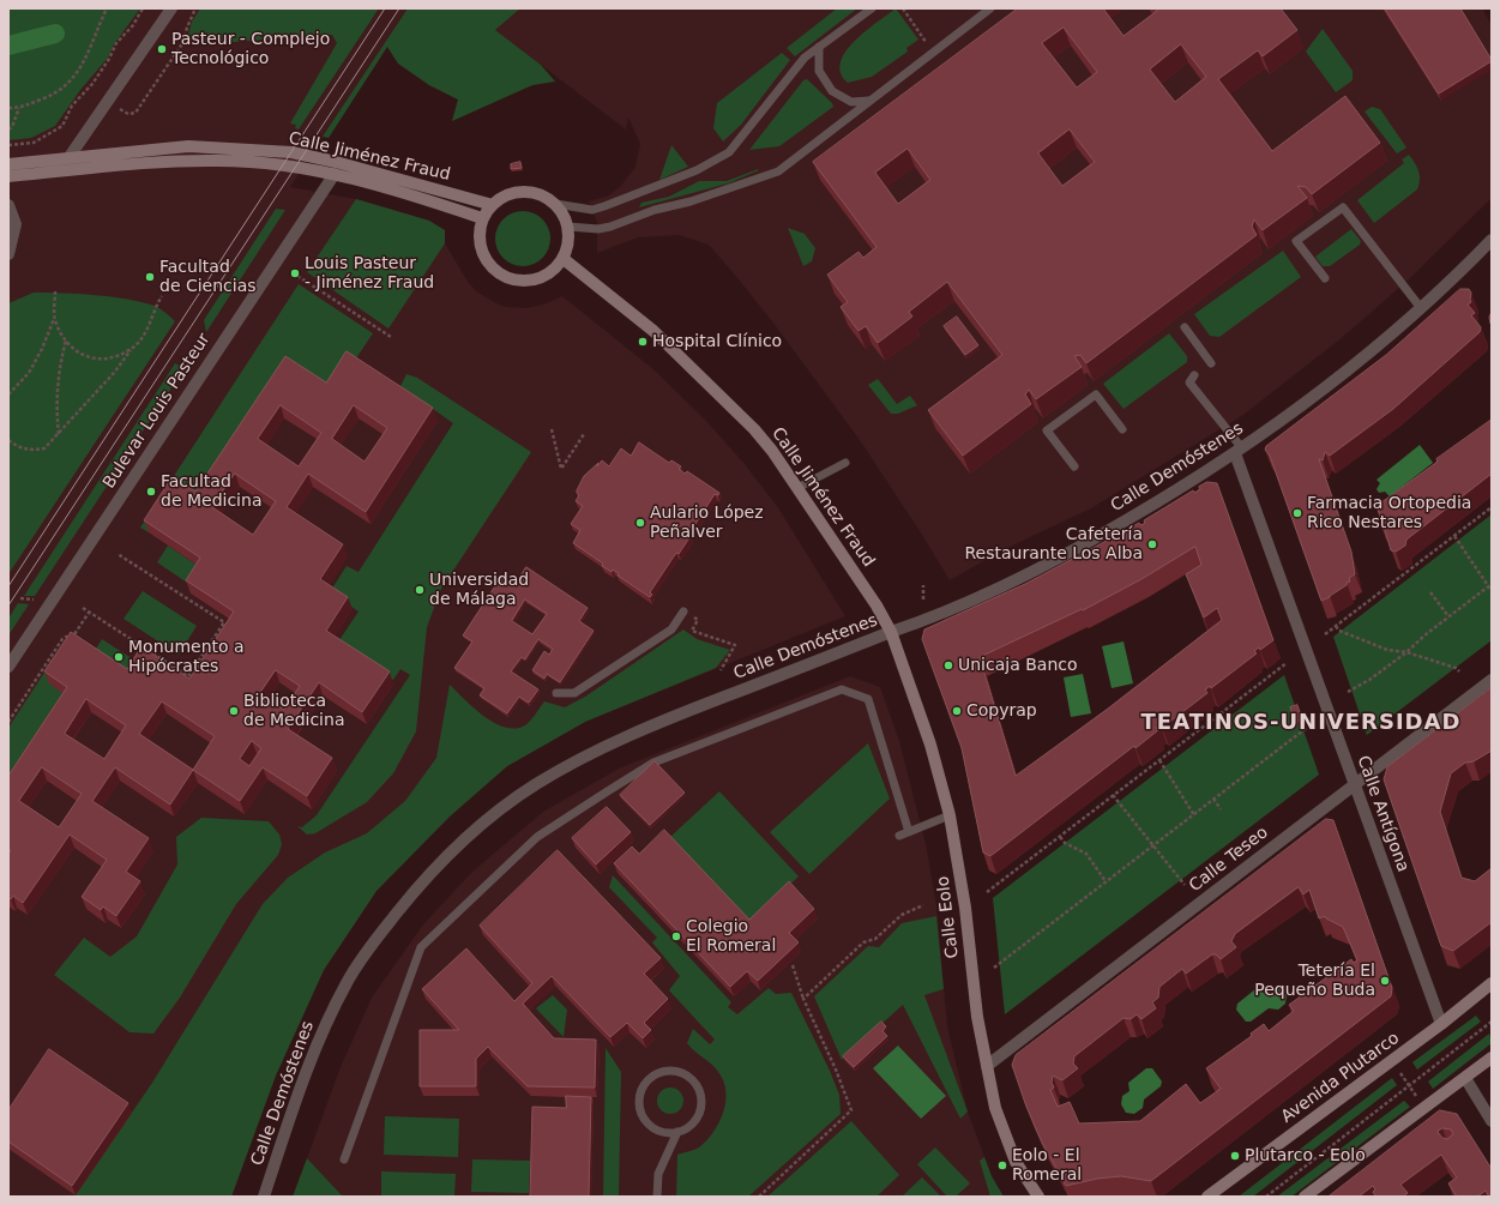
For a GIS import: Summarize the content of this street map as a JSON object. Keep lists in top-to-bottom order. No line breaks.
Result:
{"streets":{"main road":["Calle Jiménez Fraud","Calle Eolo","Avenida Plutarco"],"street":["Bulevar Louis Pasteur","Calle Demóstenes","Calle Antígona","Calle Teseo"]},"crossings":[["Calle Jiménez Fraud","Bulevar Louis Pasteur"],["Calle Jiménez Fraud","Calle Demóstenes"],["Calle Jiménez Fraud","Calle Eolo"],["Calle Demóstenes","Calle Antígona"],["Calle Demóstenes","Calle Eolo"],["Calle Antígona","Calle Teseo"],["Calle Antígona","Avenida Plutarco"],["Calle Teseo","Calle Eolo"]],"districts":["TEATINOS-UNIVERSIDAD"],"places":["Pasteur - Complejo Tecnológico","Louis Pasteur - Jiménez Fraud","Facultad de Ciencias","Hospital Clínico","Facultad de Medicina","Farmacia Ortopedia Rico Nestares","Aulario López Peñalver","Cafetería Restaurante Los Alba","Universidad de Málaga","Monumento a Hipócrates","Unicaja Banco","Biblioteca de Medicina","Copyrap","Colegio El Romeral","Tetería El Pequeño Buda","Plutarco - Eolo","Eolo - El Romeral"]}
